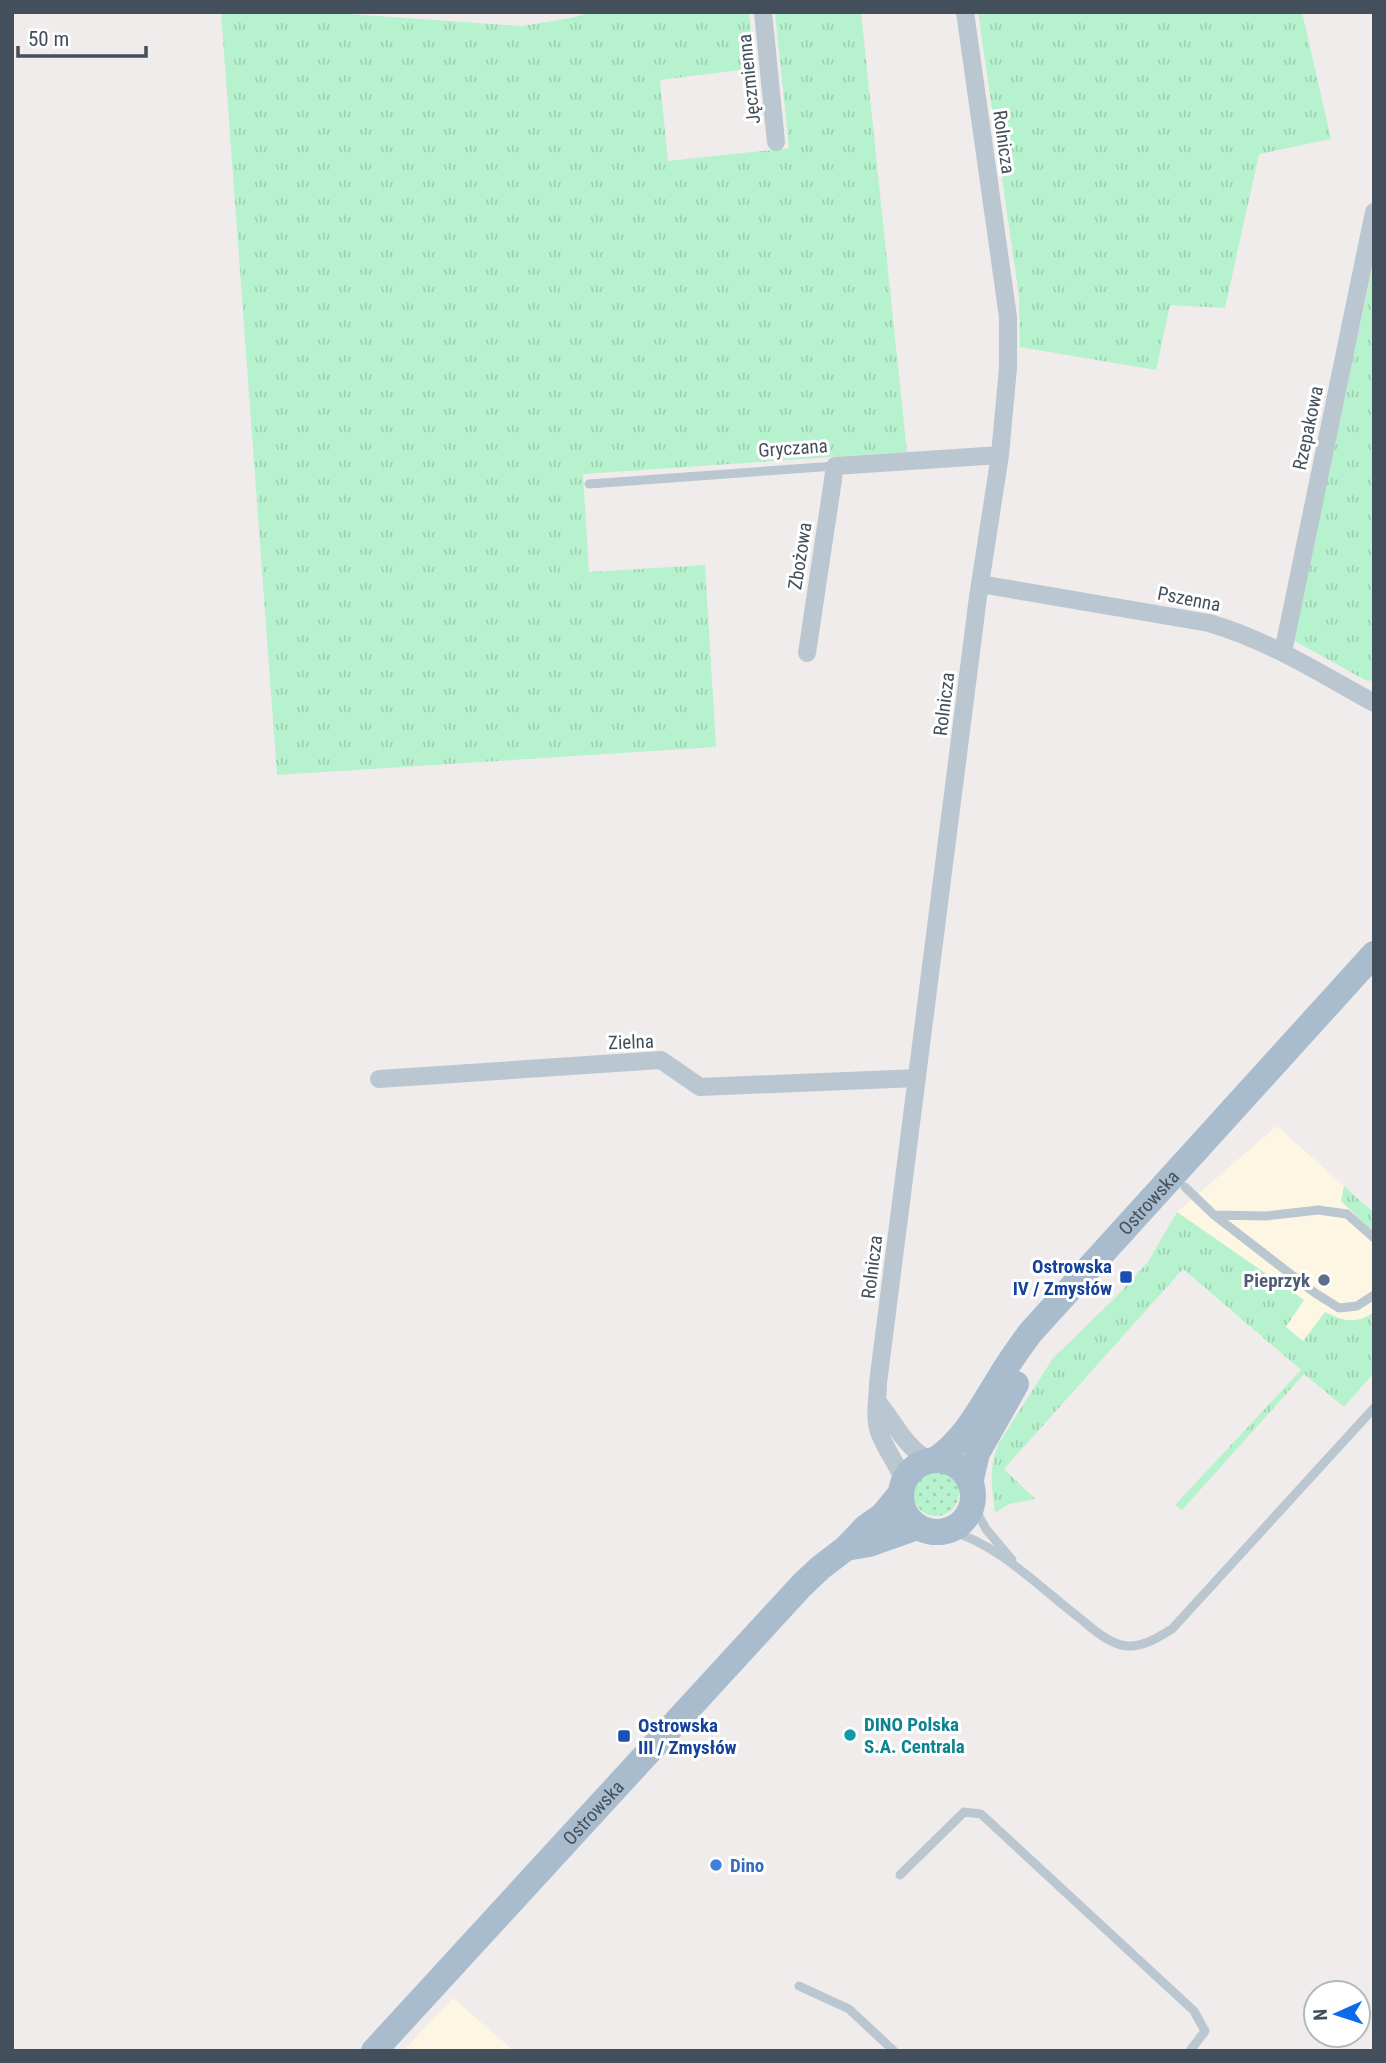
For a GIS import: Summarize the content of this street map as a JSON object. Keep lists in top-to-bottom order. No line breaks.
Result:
{"streets":{"main road":["Ostrowska"],"street":["Jęczmienna","Rolnicza","Rzepakowa","Gryczana","Zbożowa","Pszenna","Zielna"]},"crossings":[["Rolnicza","Gryczana"],["Rolnicza","Pszenna"],["Rolnicza","Zielna"],["Rolnicza","Ostrowska"],["Rzepakowa","Pszenna"],["Gryczana","Zbożowa"]],"places":{"transit":["Ostrowska IV / Zmysłów","Ostrowska III / Zmysłów"],"other":["Pieprzyk","DINO Polska S.A. Centrala","Dino"]},"scale_bar":"50 m","north":"left"}
